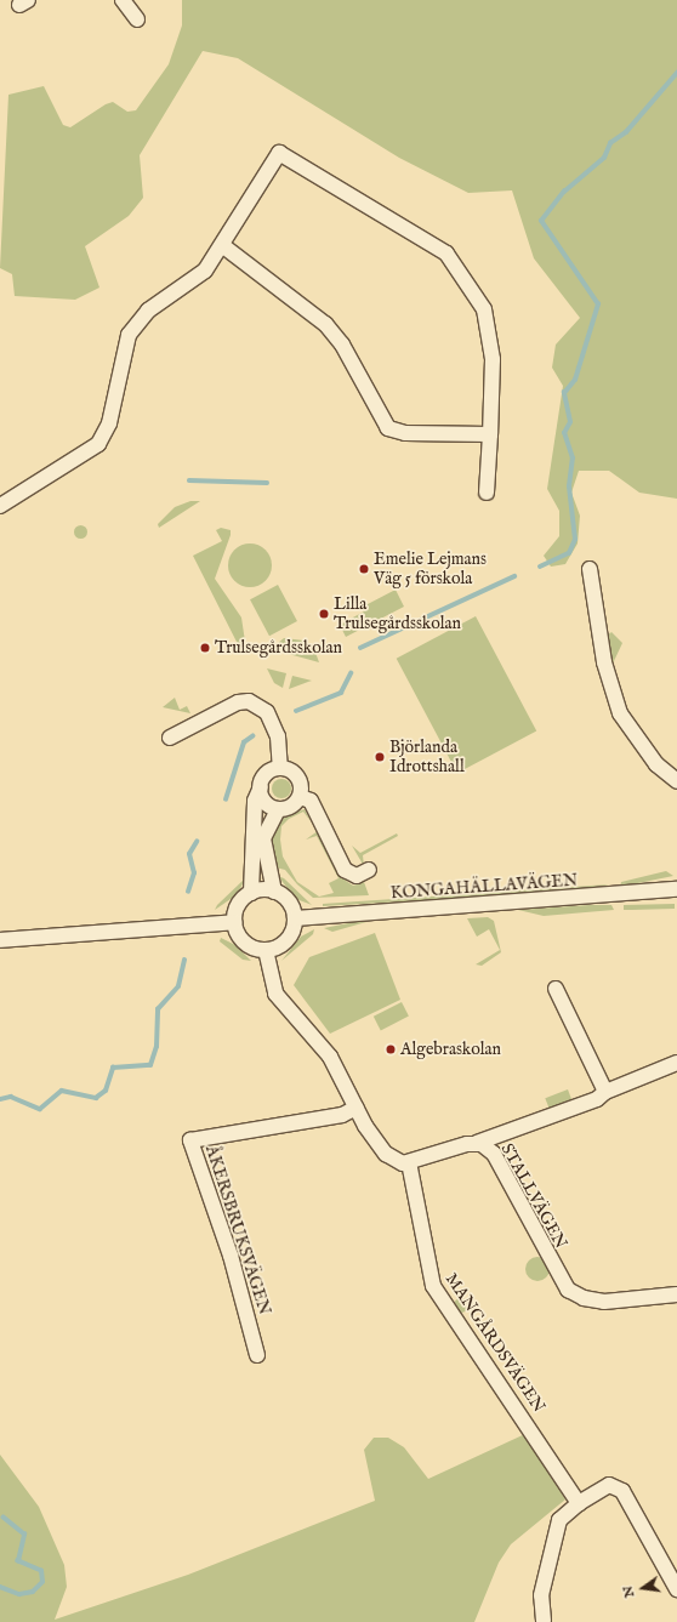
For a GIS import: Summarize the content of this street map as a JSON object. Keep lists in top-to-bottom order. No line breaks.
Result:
{"streets":{"street":["KONGAHÄLLAVÄGEN","STALLVÄGEN","ÅKERSBRUKSVÄGEN","MANGÅRDSVÄGEN"]},"crossings":[["STALLVÄGEN","MANGÅRDSVÄGEN"]],"places":["Emelie Lejmans Väg 5 förskola","Lilla Trulsegårdsskolan","Trulsegårdsskolan","Björlanda Idrottshall","Algebraskolan"],"north":"left"}
